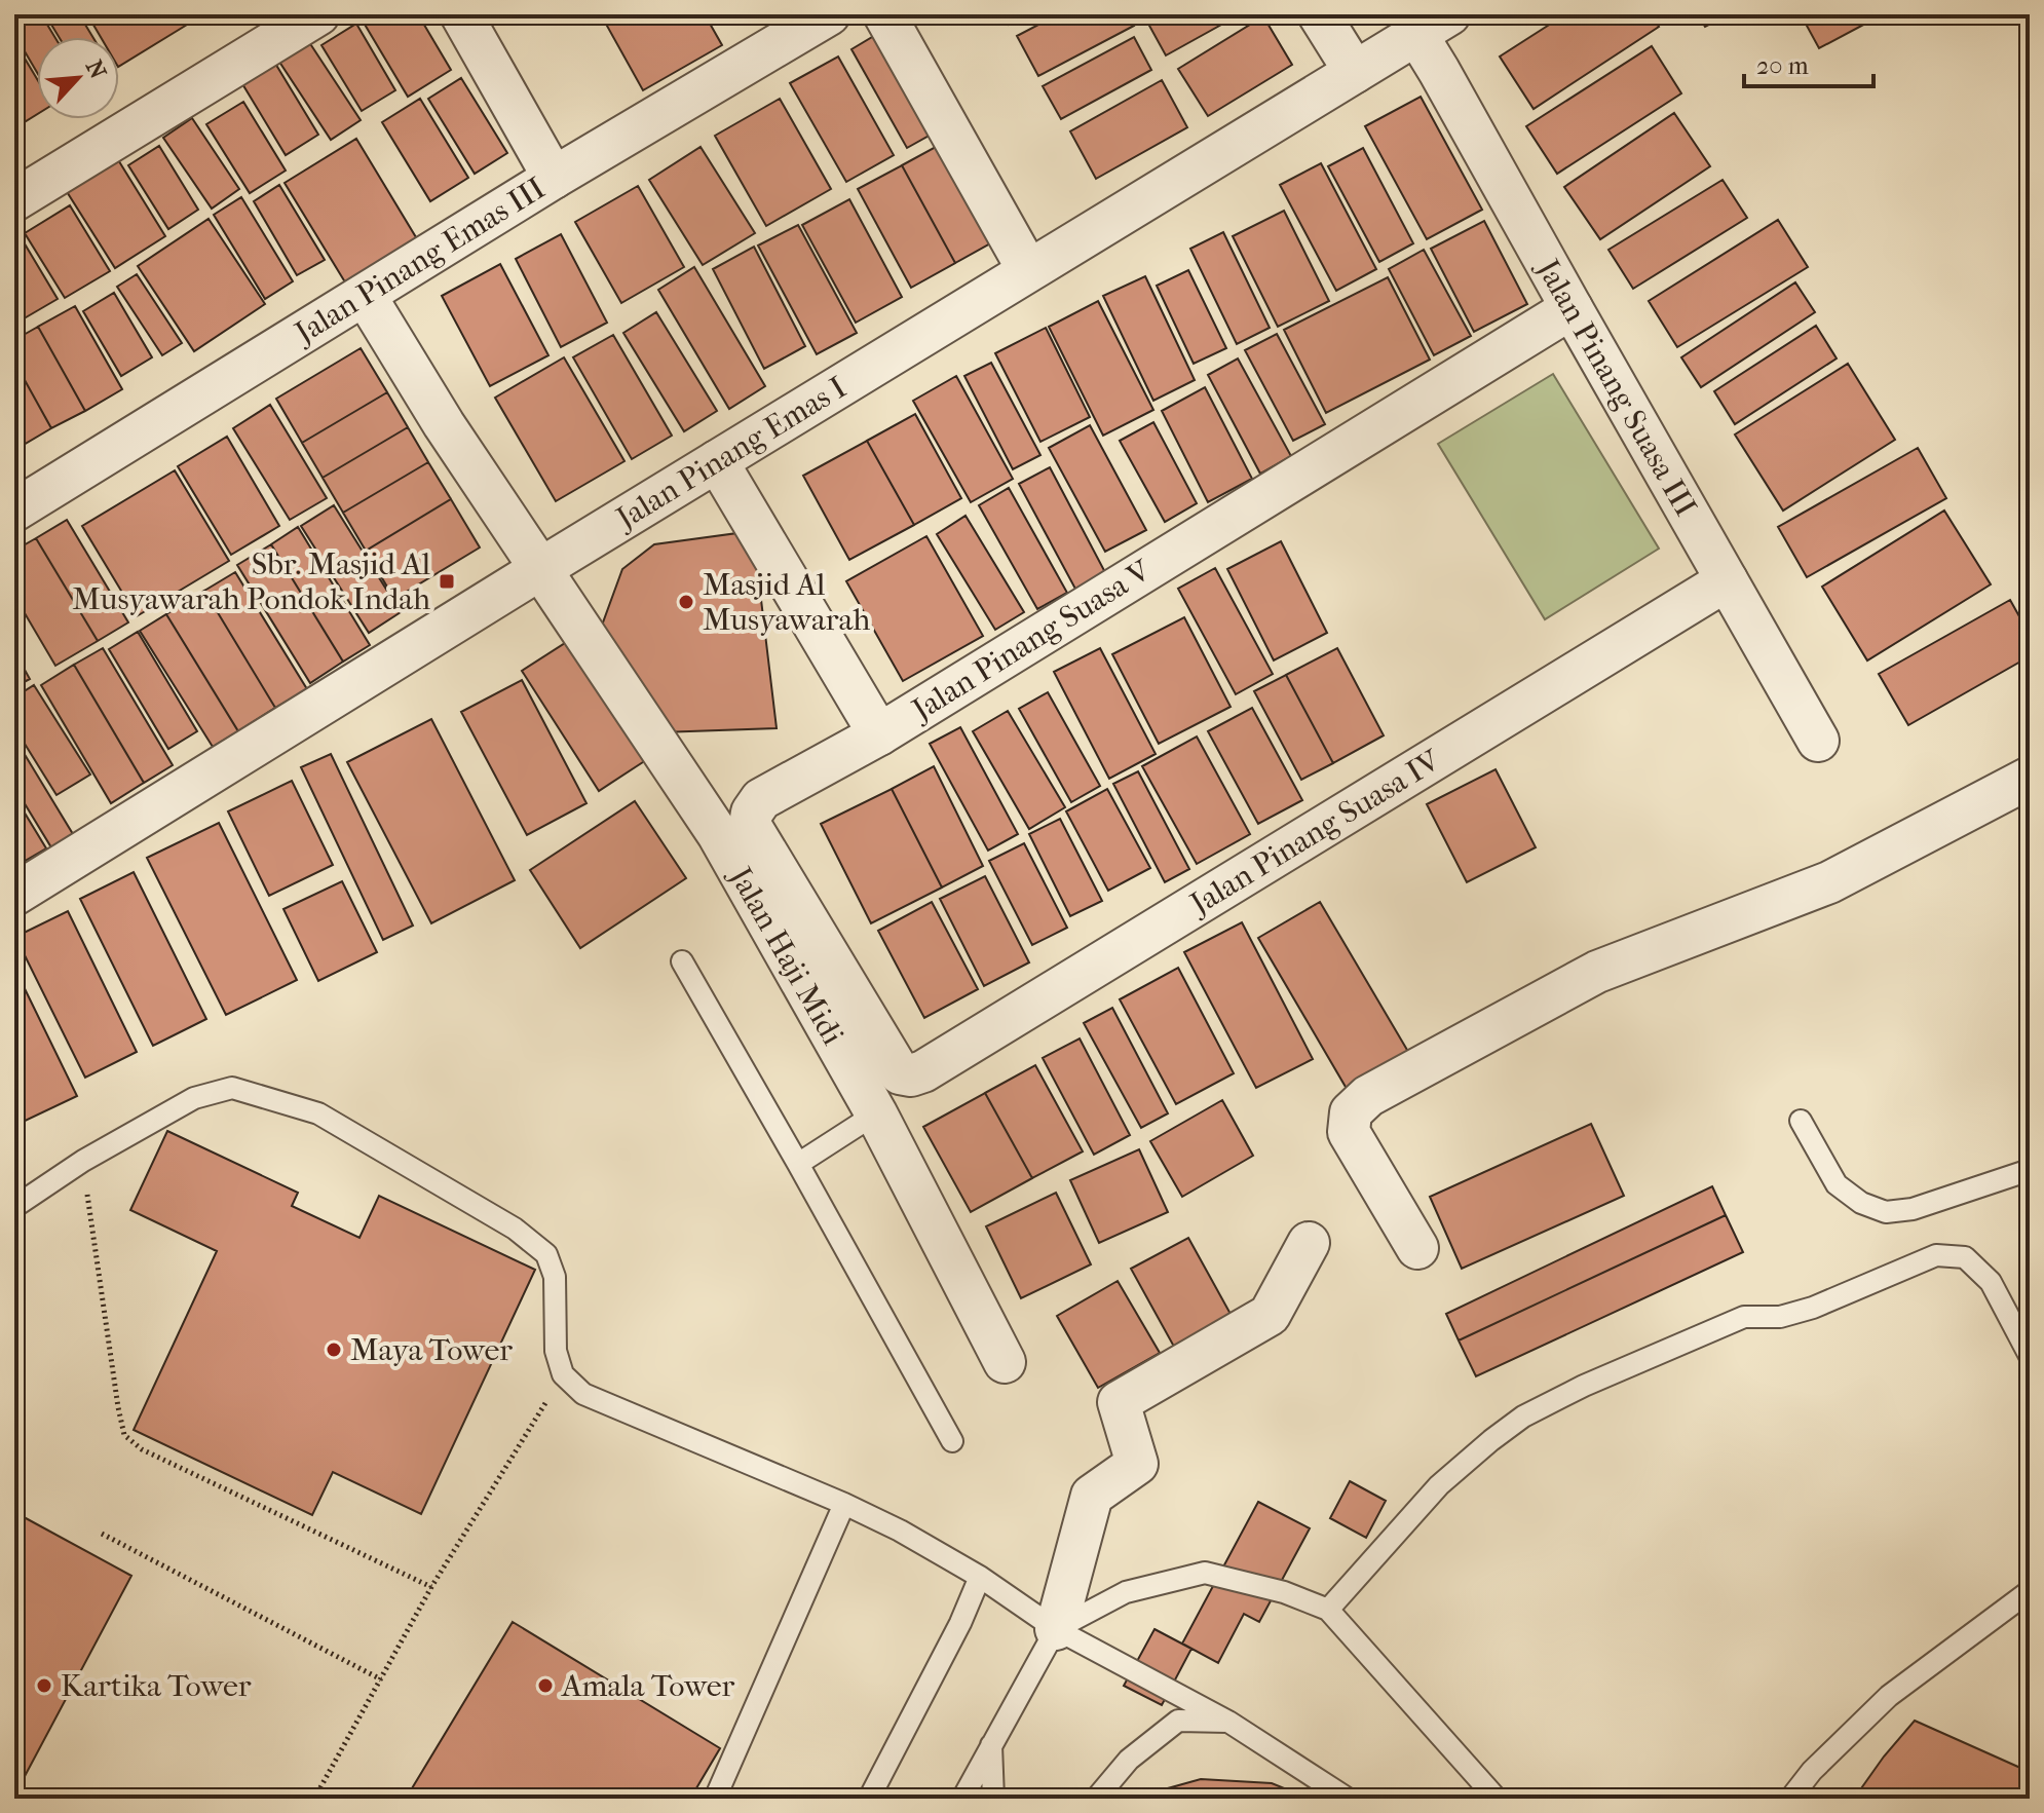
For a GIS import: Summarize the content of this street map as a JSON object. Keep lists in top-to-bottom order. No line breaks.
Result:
{"streets":{"street":["Jalan Pinang Emas III","Jalan Pinang Suasa III","Jalan Pinang Emas I","Jalan Pinang Suasa V","Jalan Pinang Suasa IV","Jalan Haji Midi"]},"crossings":[["Jalan Pinang Emas III","Jalan Haji Midi"],["Jalan Pinang Suasa III","Jalan Pinang Emas I"],["Jalan Pinang Suasa III","Jalan Pinang Suasa V"],["Jalan Pinang Suasa III","Jalan Pinang Suasa IV"],["Jalan Pinang Emas I","Jalan Haji Midi"],["Jalan Pinang Suasa V","Jalan Pinang Suasa IV"]],"places":{"transit":["Sbr. Masjid Al Musyawarah Pondok Indah"],"other":["Masjid Al Musyawarah","Maya Tower","Kartika Tower","Amala Tower"]},"scale_bar":"20 m","north":"top right"}
